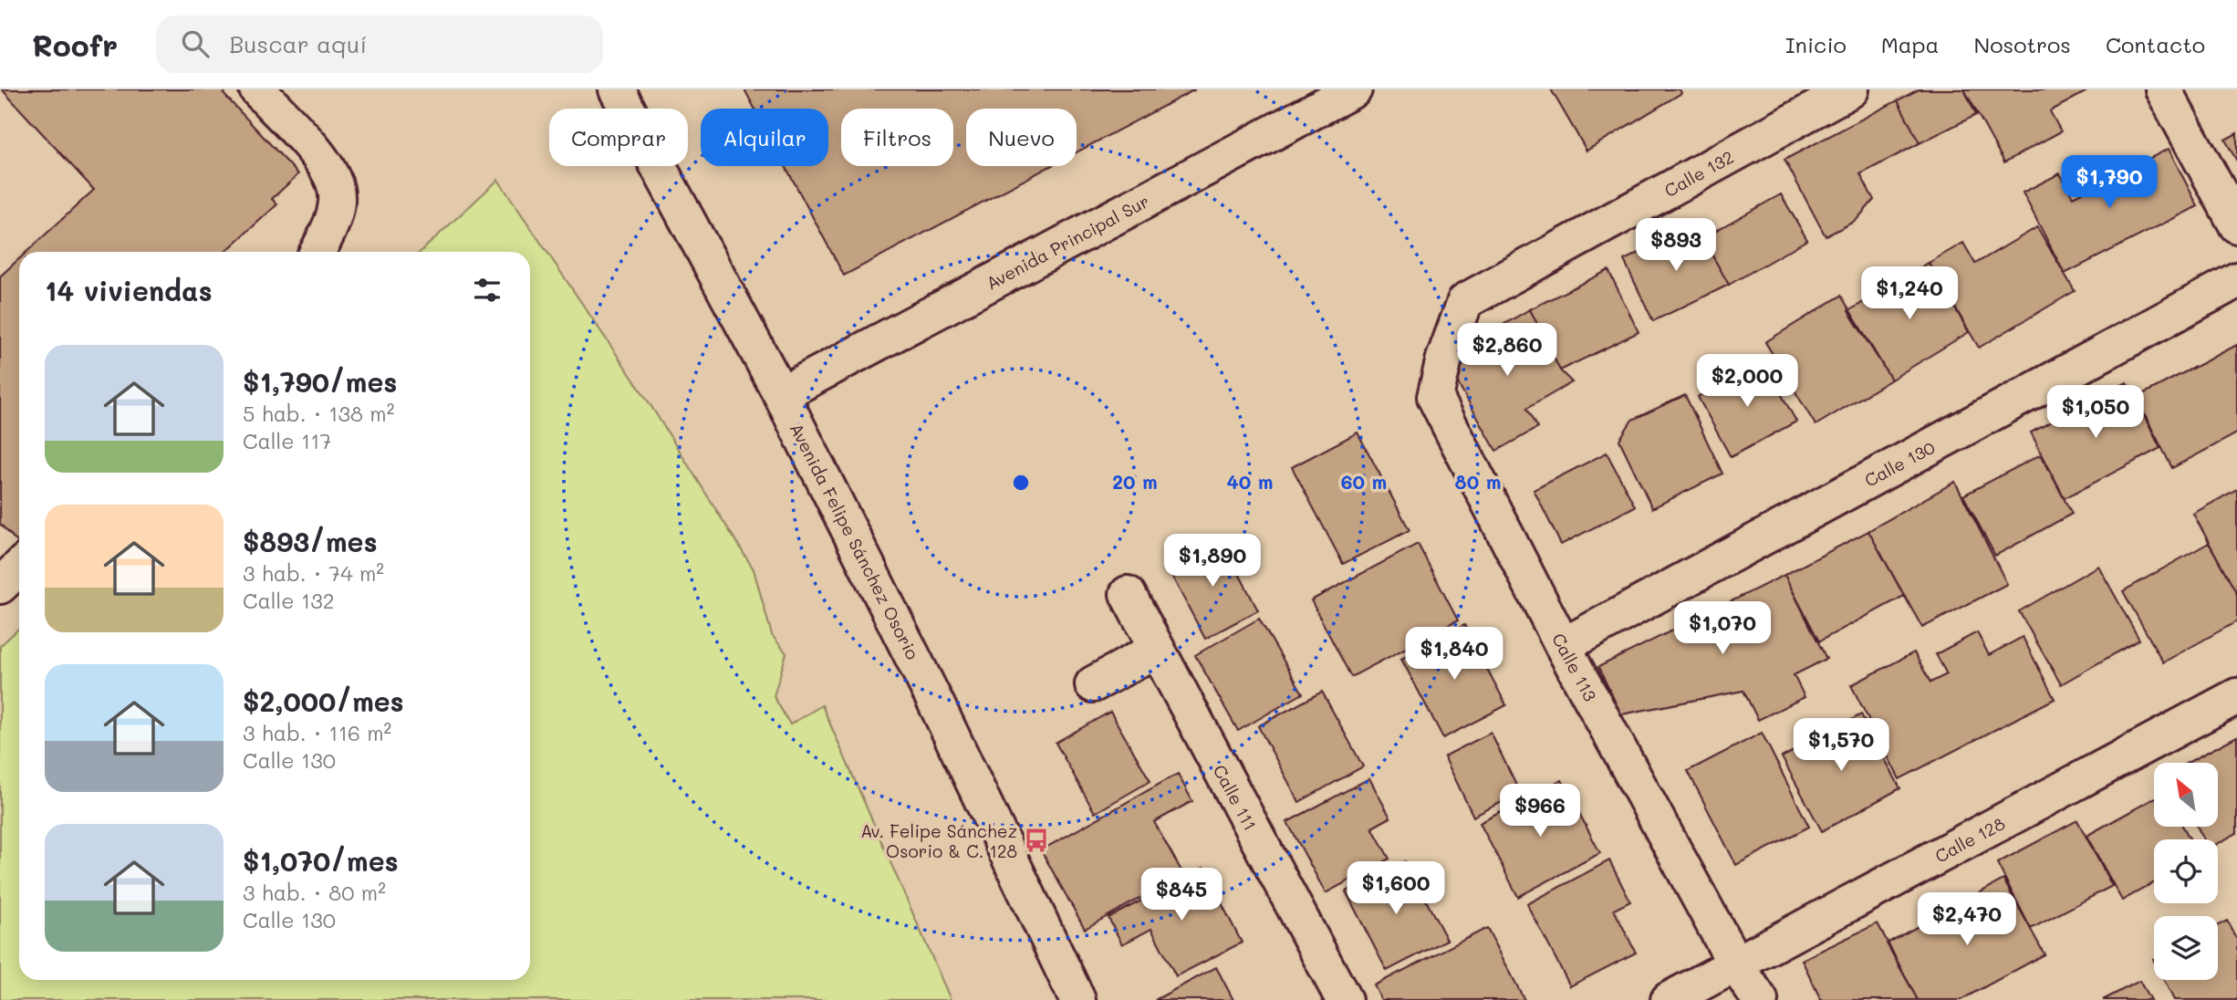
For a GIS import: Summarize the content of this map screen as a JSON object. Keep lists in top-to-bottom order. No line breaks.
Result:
{"streets":{"street":["Calle 132","Avenida Principal Sur","Calle 130","Avenida Felipe Sánchez Osorio","Calle 113","Calle 111","Calle 128"]},"crossings":[["Calle 132","Calle 113"],["Avenida Principal Sur","Avenida Felipe Sánchez Osorio"],["Calle 130","Calle 113"],["Calle 113","Calle 128"]],"places":{"bus stop":["Av. Felipe Sánchez Osorio & C. 128"]},"north":"top left","page":{"header":"Roofr","search":"Buscar aquí","nav":["Inicio","Mapa","Nosotros","Contacto"],"chip":["Comprar","Alquilar","Filtros","Nuevo"],"price":["$1,790","$893","$1,240","$2,860","$2,000","$1,050","$1,890","$1,070","$1,840","$1,570","$966","$1,600","$845","$2,470"],"heading":"14 viviendas","list":[{"name":"$1,790/mes","note":"5 hab. · 138 m² · Calle 117"},{"name":"$893/mes","note":"3 hab. · 74 m² · Calle 132"},{"name":"$2,000/mes","note":"3 hab. · 116 m² · Calle 130"},{"name":"$1,070/mes","note":"3 hab. · 80 m² · Calle 130"}]},"rings":["20 m","40 m","60 m","80 m"]}
